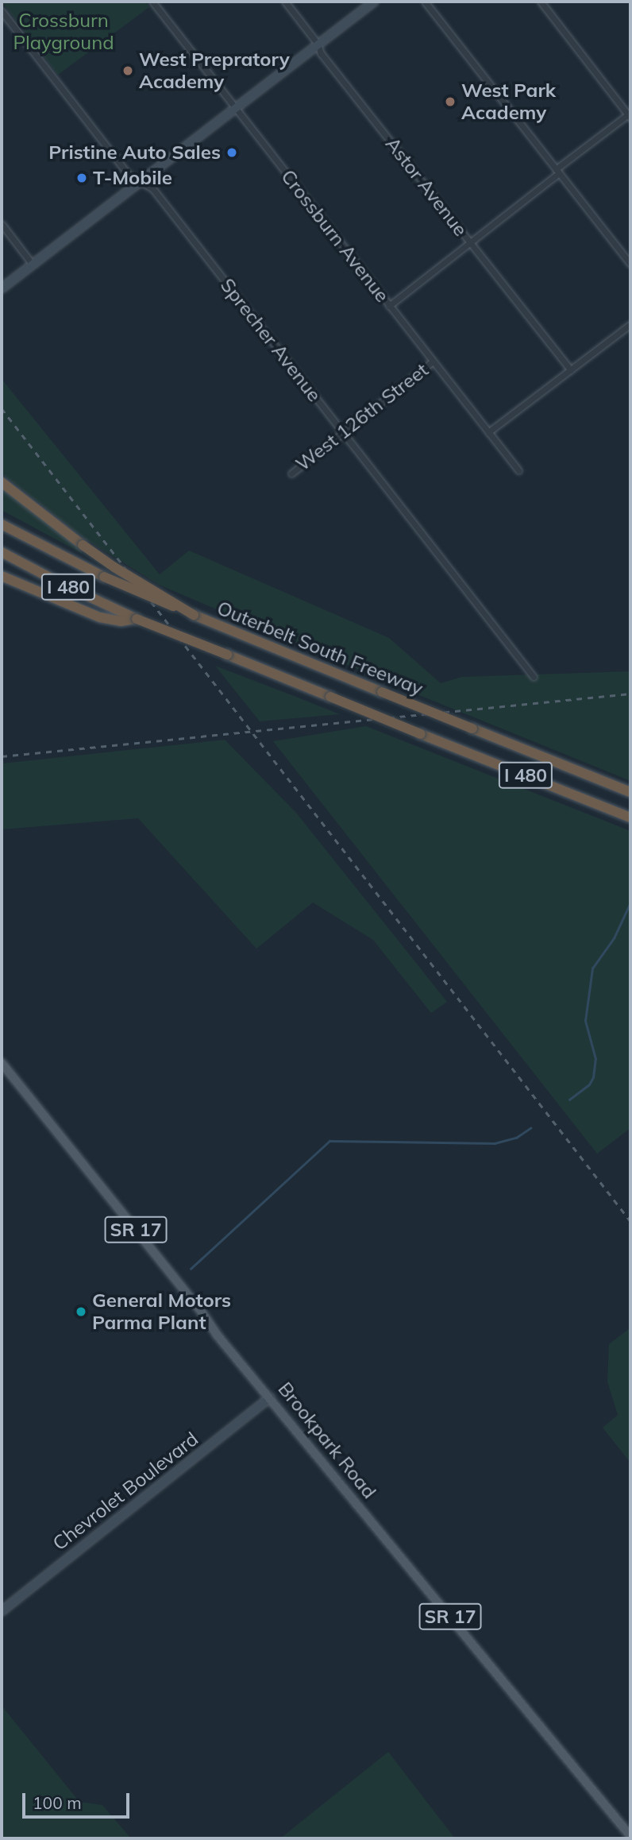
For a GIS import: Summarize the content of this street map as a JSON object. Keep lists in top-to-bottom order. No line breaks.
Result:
{"streets":{"highway":["I 480","Outerbelt South Freeway"],"main road":["SR 17","Brookpark Road","Chevrolet Boulevard"],"street":["Astor Avenue","Crossburn Avenue","Sprecher Avenue","West 126th Street"]},"crossings":[["Crossburn Avenue","West 126th Street"],["Sprecher Avenue","West 126th Street"],["Brookpark Road","Chevrolet Boulevard"]],"parks":["Crossburn Playground"],"places":["West Prepratory Academy","West Park Academy","Pristine Auto Sales","T-Mobile","General Motors Parma Plant"],"scale_bar":"100 m"}
